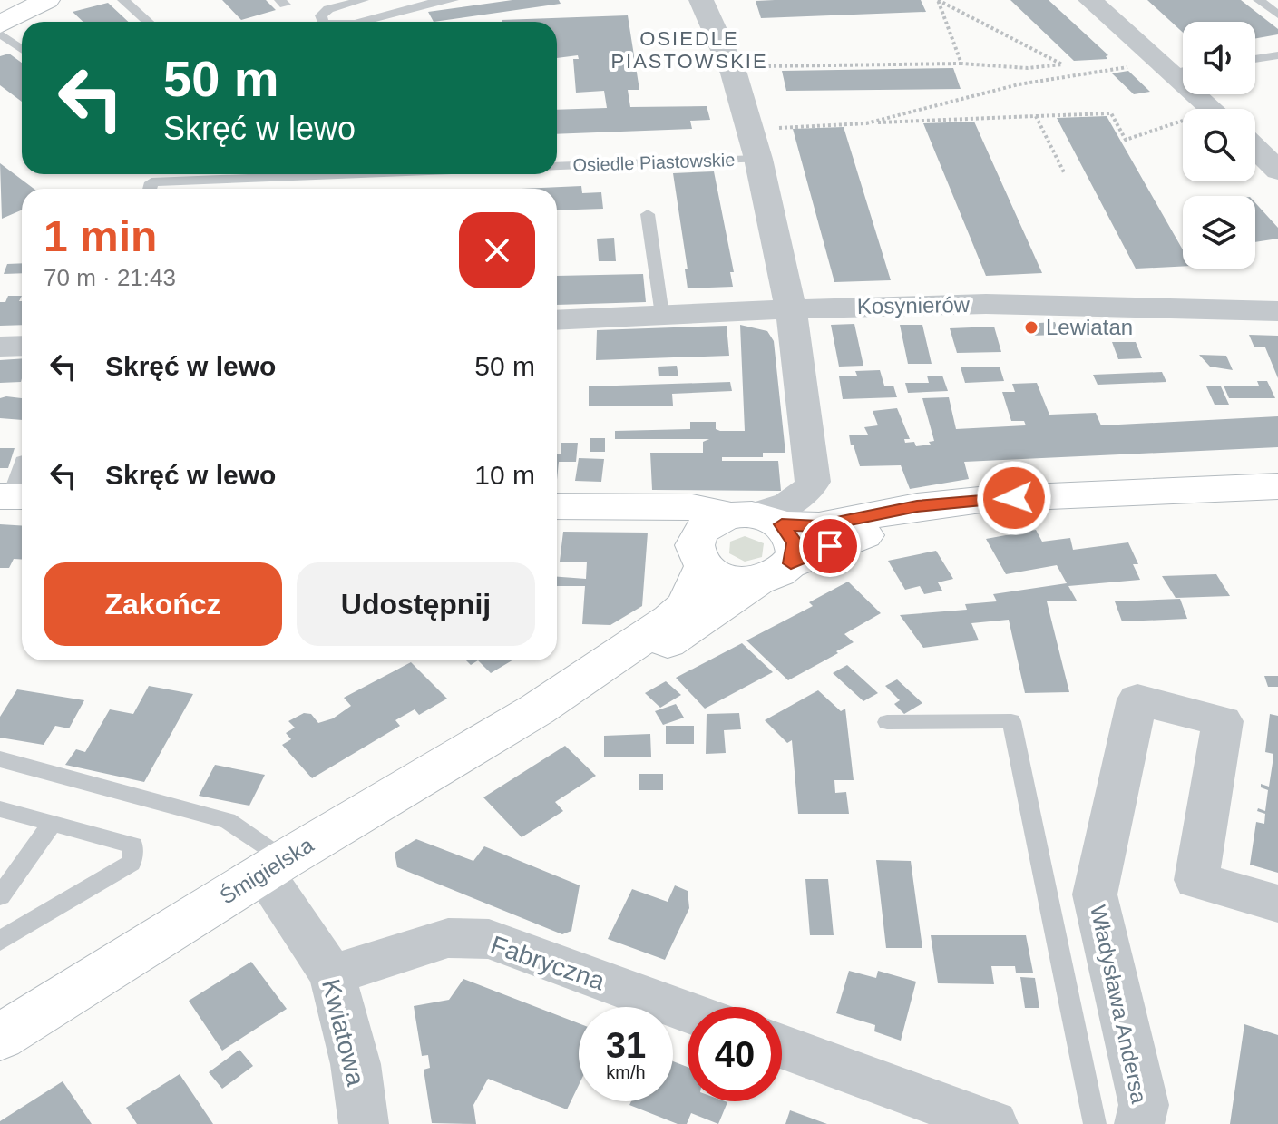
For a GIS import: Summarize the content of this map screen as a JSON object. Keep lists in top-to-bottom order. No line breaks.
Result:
{"streets":{"street":["Osiedle Piastowskie","Kosynierów","Śmigielska","Fabryczna","Władysława Andersa","Kwiatowa"]},"crossings":[["Osiedle Piastowskie","Kosynierów"],["Osiedle Piastowskie","Śmigielska"],["Śmigielska","Kwiatowa"],["Fabryczna","Kwiatowa"]],"districts":["OSIEDLE PIASTOWSKIE"],"places":["Lewiatan"],"page":{"turn":["50 m","Skręć w lewo"],"heading":["1 min","70 m · 21:43"],"list":[{"name":"Skręć w lewo","value":"50 m"},{"name":"Skręć w lewo","value":"10 m"}],"buttons":["Zakończ","Udostępnij"],"speed":"31 km/h","limit":"40"}}
